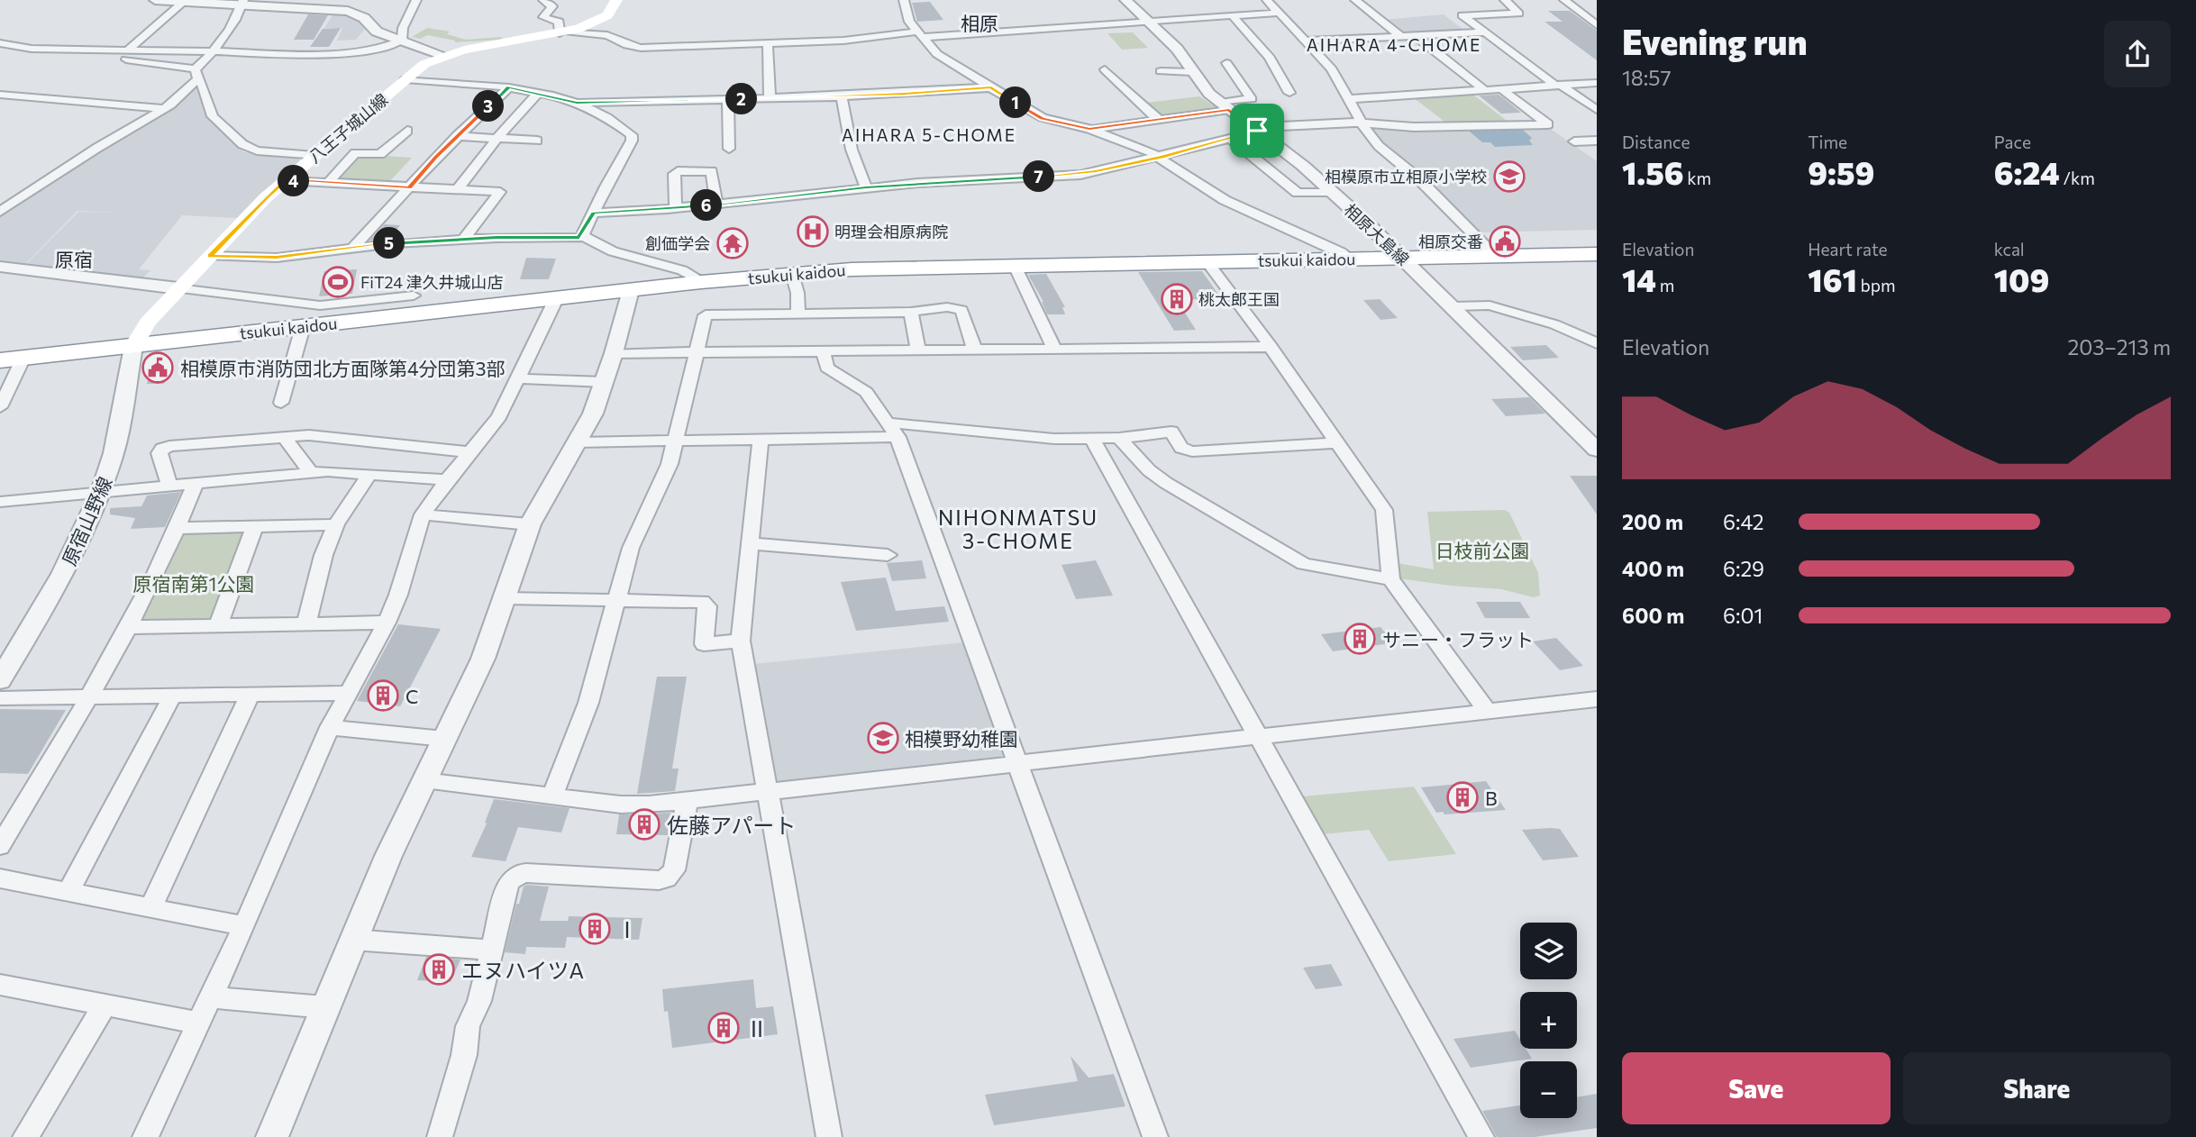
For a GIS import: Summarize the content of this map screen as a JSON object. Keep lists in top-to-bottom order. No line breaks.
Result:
{"streets":{"highway":["tsukui kaidou"],"main road":["八王子城山線"],"street":["相原大島線","原宿山野線"]},"crossings":[["八王子城山線","tsukui kaidou"],["八王子城山線","原宿山野線"],["相原大島線","tsukui kaidou"],["tsukui kaidou","原宿山野線"]],"districts":["相原","AIHARA 4-CHOME","AIHARA 5-CHOME","原宿","NIHONMATSU 3-CHOME"],"parks":["日枝前公園","原宿南第1公園"],"places":{"school or university":["相模原市立相原小学校","相模野幼稚園"],"hospital":["明理会相原病院"],"public building":["相原交番","相模原市消防団北方面隊第4分団第3部"],"temple":["創価学会"],"sports":["FiT24 津久井城山店"],"building":["桃太郎王国","サニー・フラット","C","B","佐藤アパート","Ⅰ","エヌハイツA","Ⅱ"]},"page":{"heading":["Evening run","18:57"],"pins":["2","1","3","7","4","6","5"],"stats":[["Distance","1.56 km"],["Time","9:59"],["Pace","6:24 /km"],["Elevation","14 m"],["Heart rate","161 bpm"],["kcal","109"]],"chart":["Elevation","203–213 m"],"list":[{"name":"200 m","note":"6:42"},{"name":"400 m","note":"6:29"},{"name":"600 m","note":"6:01"}],"map_buttons":["+","−"],"buttons":["Save","Share"]}}
